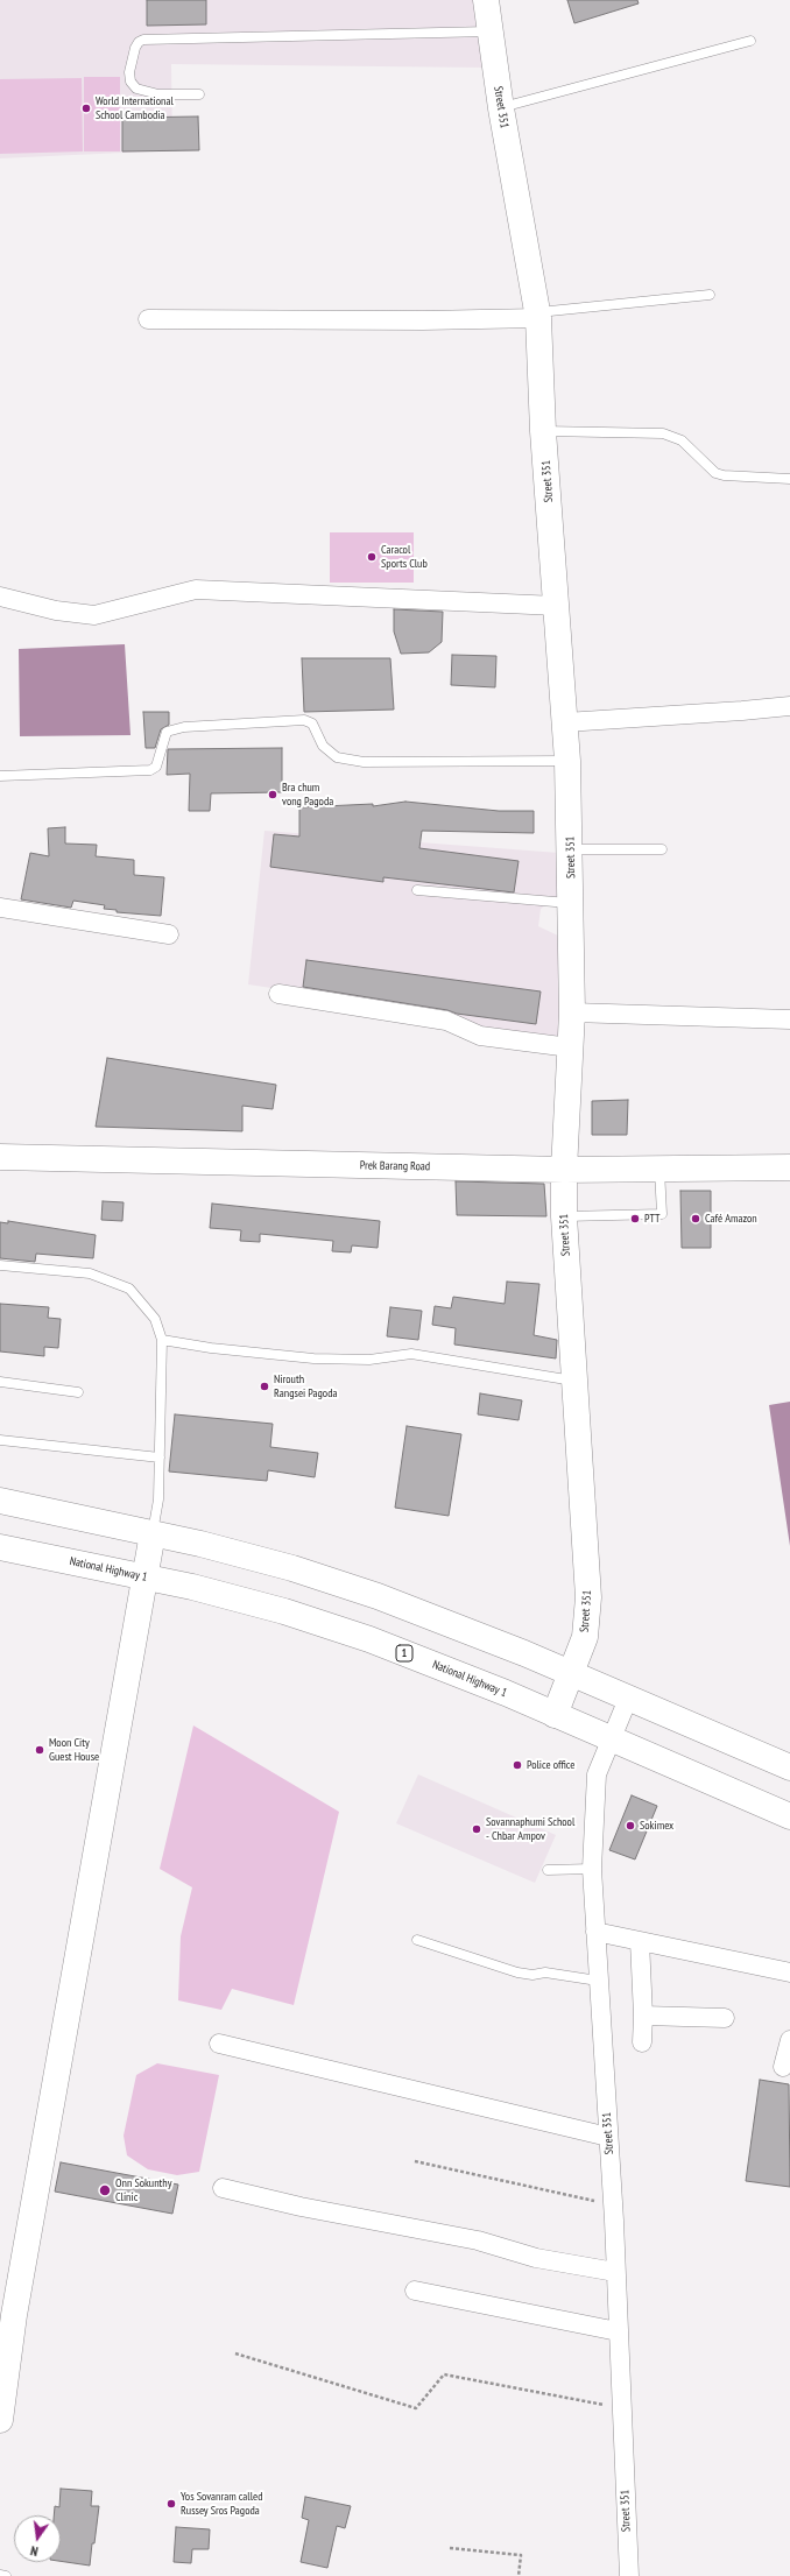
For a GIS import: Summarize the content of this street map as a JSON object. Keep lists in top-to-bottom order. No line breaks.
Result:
{"streets":{"main road":["Street 351","Prek Barang Road","National Highway 1","1"]},"crossings":[["Street 351","Prek Barang Road"],["Street 351","National Highway 1"]],"places":["World International School Cambodia","Caracol Sports Club","Bra chum vong Pagoda","PTT","Café Amazon","Nirouth Rangsei Pagoda","Moon City Guest House","Police office","Sokimex","Sovannaphumi School - Chbar Ampov","Onn Sokunthy Clinic","Yos Sovanram called Russey Sros Pagoda"],"north":"bottom"}
